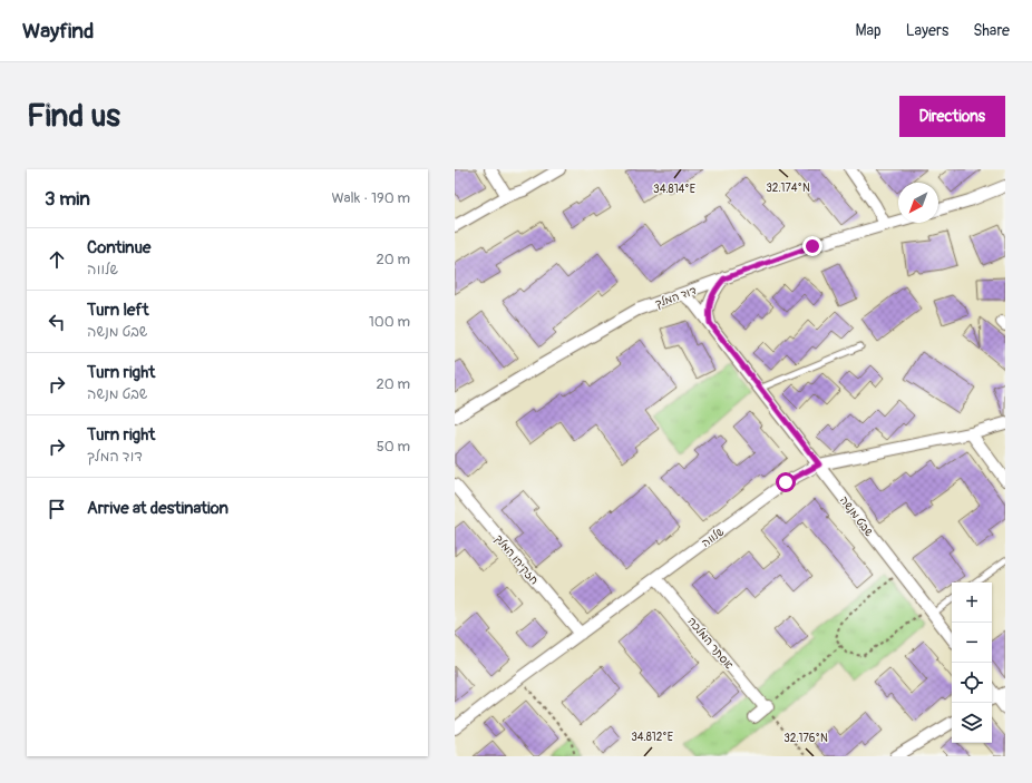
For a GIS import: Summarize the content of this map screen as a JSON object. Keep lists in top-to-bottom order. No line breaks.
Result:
{"streets":{"street":["דוד המלך","שבט מנשה","שלווה","חזקיהו המלך","אסתר המלכה"]},"crossings":[["דוד המלך","שבט מנשה"],["שבט מנשה","שלווה"],["שלווה","חזקיהו המלך"],["שלווה","אסתר המלכה"]],"north":"bottom left","page":{"header":"Wayfind","nav":["Map","Layers","Share"],"buttons":"Directions","title":"Find us","heading":["3 min","Walk · 190 m"],"list":[["Continue","שלווה","20 m"],["Turn left","שבט מנשה","100 m"],["Turn right","שבט מנשה","20 m"],["Turn right","דוד המלך","50 m"],"Arrive at destination"],"map_buttons":["+","−"]},"coordinates":["32.174°N","34.814°E","34.812°E","32.176°N"]}
